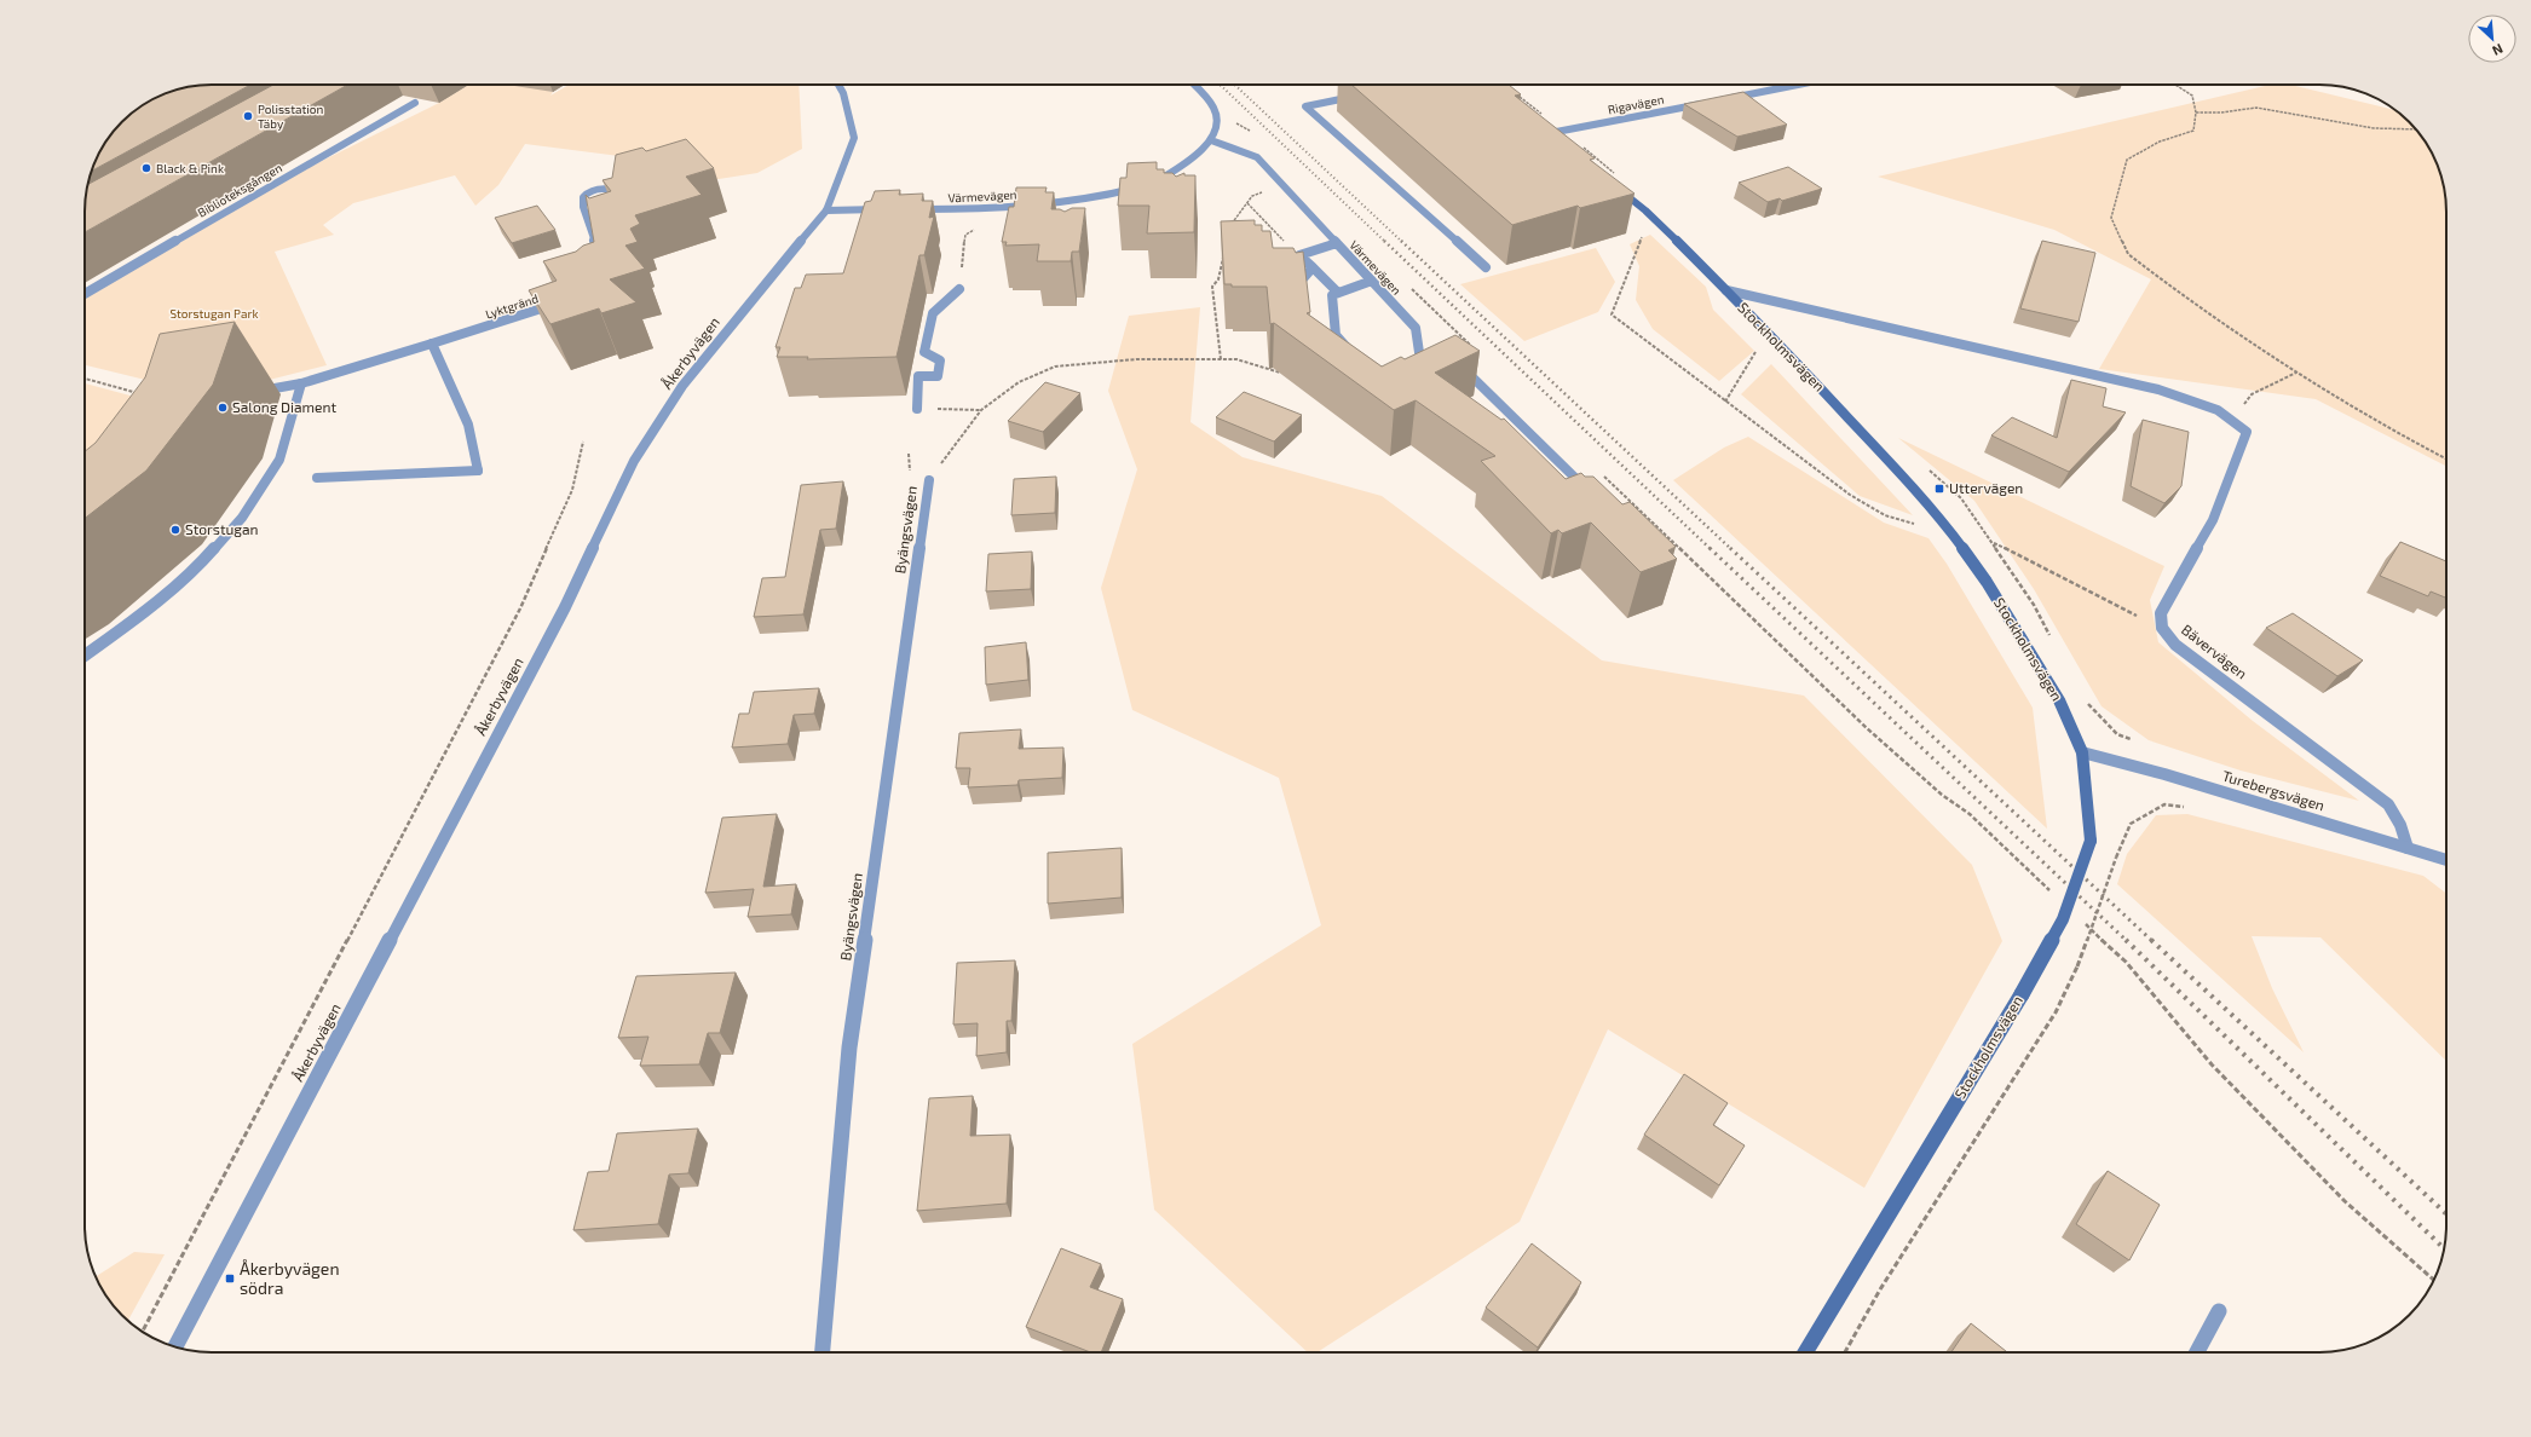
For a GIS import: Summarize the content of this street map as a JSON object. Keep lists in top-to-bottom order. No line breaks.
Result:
{"streets":{"main road":["Stockholmsvägen"],"street":["Rigavägen","Biblioteksgången","Värmevägen","Lyktgränd","Åkerbyvägen","Byängsvägen","Bävervägen","Turebergsvägen"]},"crossings":[["Stockholmsvägen","Bävervägen"],["Stockholmsvägen","Turebergsvägen"],["Bävervägen","Turebergsvägen"]],"parks":["Storstugan Park"],"places":{"other":["Polisstation Täby","Black & Pink","Salong Diament","Storstugan"],"transit":["Uttervägen","Åkerbyvägen södra"]},"north":"bottom right"}
